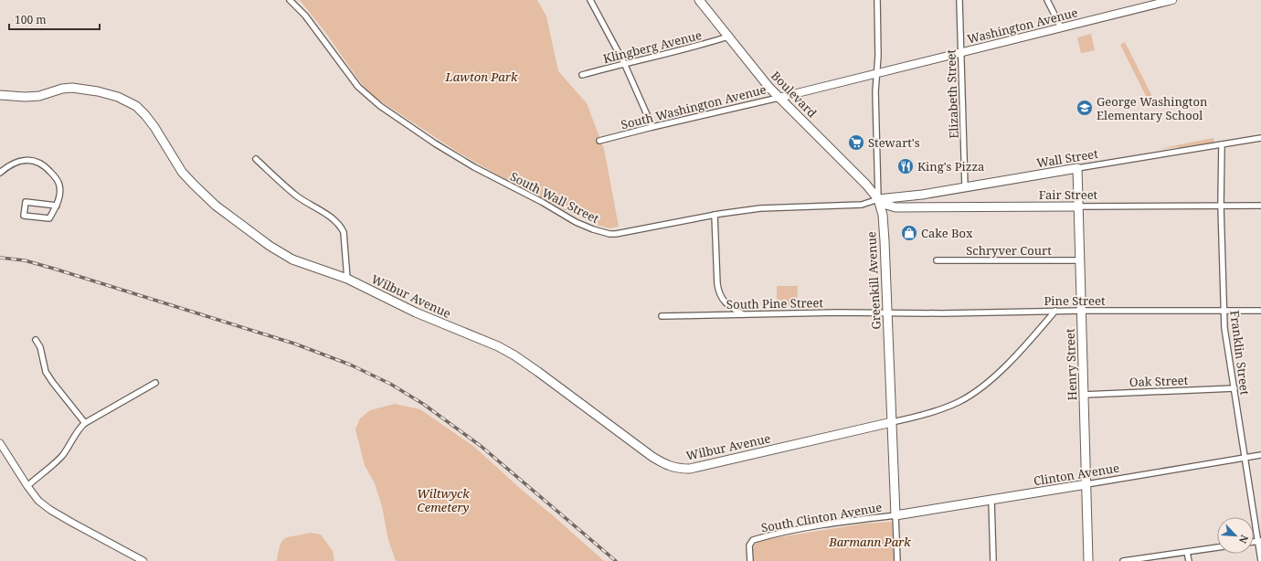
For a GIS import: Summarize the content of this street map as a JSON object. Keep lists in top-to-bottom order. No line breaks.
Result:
{"streets":{"main road":["Washington Avenue","Boulevard","South Washington Avenue","Wall Street","Fair Street","Greenkill Avenue","Wilbur Avenue","Henry Street","Clinton Avenue"],"street":["Klingberg Avenue","Elizabeth Street","South Wall Street","Schryver Court","Pine Street","South Pine Street","Franklin Street","Oak Street","South Clinton Avenue"]},"crossings":[["Washington Avenue","Elizabeth Street"],["Washington Avenue","South Washington Avenue"],["Washington Avenue","Greenkill Avenue"],["Klingberg Avenue","Boulevard"],["Boulevard","South Washington Avenue"],["Boulevard","Wall Street"],["Boulevard","Fair Street"],["Boulevard","South Wall Street"],["Boulevard","Greenkill Avenue"],["Elizabeth Street","Wall Street"],["South Washington Avenue","Greenkill Avenue"],["Wall Street","Fair Street"],["Wall Street","South Wall Street"],["Wall Street","Greenkill Avenue"],["Wall Street","Franklin Street"],["Wall Street","Henry Street"],["Fair Street","South Wall Street"],["Fair Street","Greenkill Avenue"],["Fair Street","Franklin Street"],["Fair Street","Henry Street"],["South Wall Street","Greenkill Avenue"],["Schryver Court","Henry Street"],["Greenkill Avenue","Wilbur Avenue"],["Greenkill Avenue","Pine Street"],["Greenkill Avenue","South Pine Street"],["Greenkill Avenue","Clinton Avenue"],["Greenkill Avenue","South Clinton Avenue"],["Pine Street","South Pine Street"],["Pine Street","Franklin Street"],["Pine Street","Henry Street"],["Franklin Street","Oak Street"],["Franklin Street","Clinton Avenue"],["Henry Street","Oak Street"],["Henry Street","Clinton Avenue"],["Clinton Avenue","South Clinton Avenue"]],"parks":["Lawton Park","Wiltwyck Cemetery","Barmann Park"],"places":{"school or university":["George Washington Elementary School"],"supermarket":["Stewart's"],"restaurant":["King's Pizza"],"shop":["Cake Box"]},"scale_bar":"100 m","north":"bottom right"}
